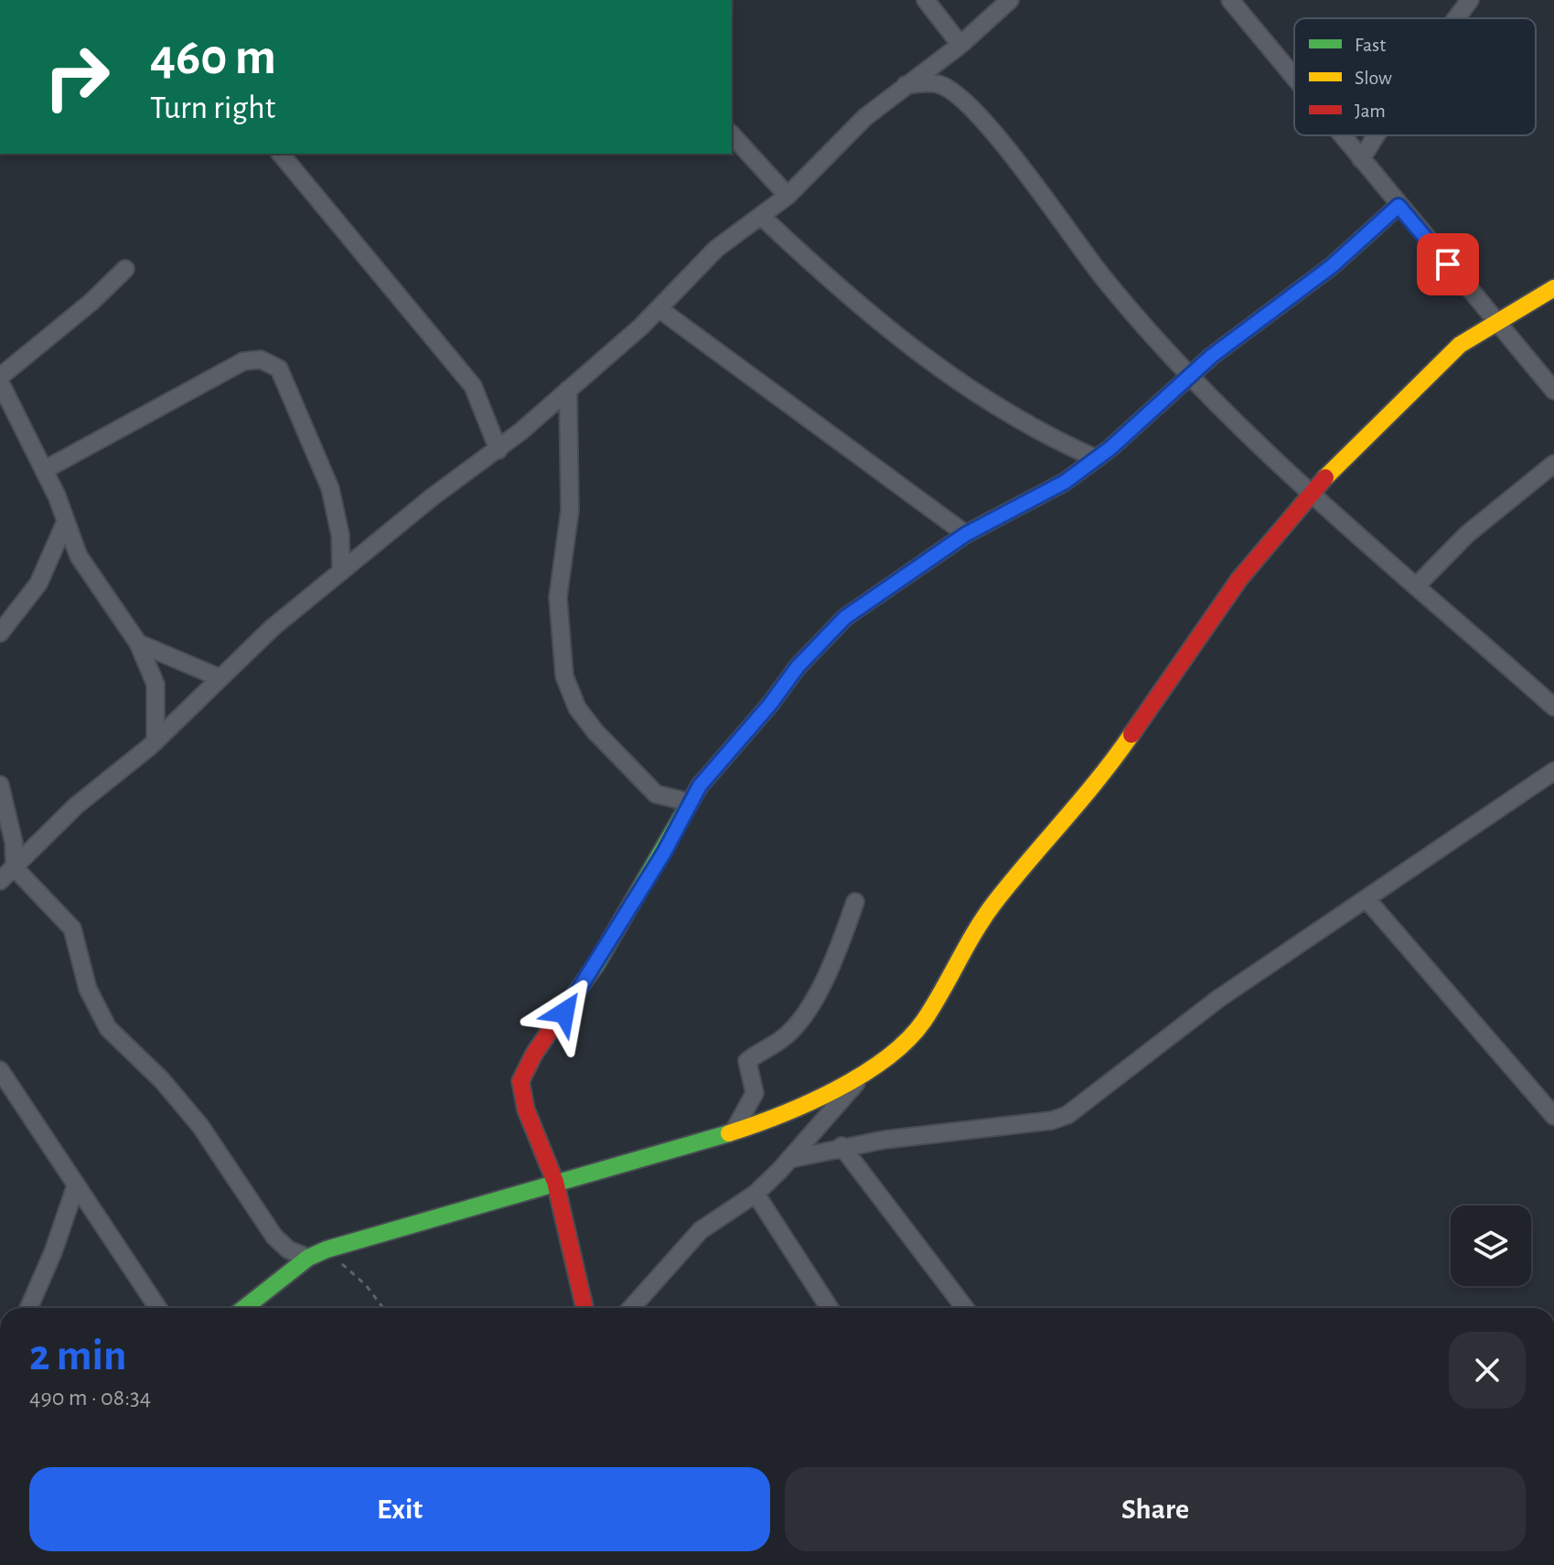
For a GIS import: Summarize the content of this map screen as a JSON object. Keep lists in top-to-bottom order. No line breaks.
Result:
{"legend":["Fast","Slow","Jam"],"page":{"turn":["460 m","Turn right"],"heading":["2 min","490 m · 08:34"],"buttons":["Exit","Share"]}}
